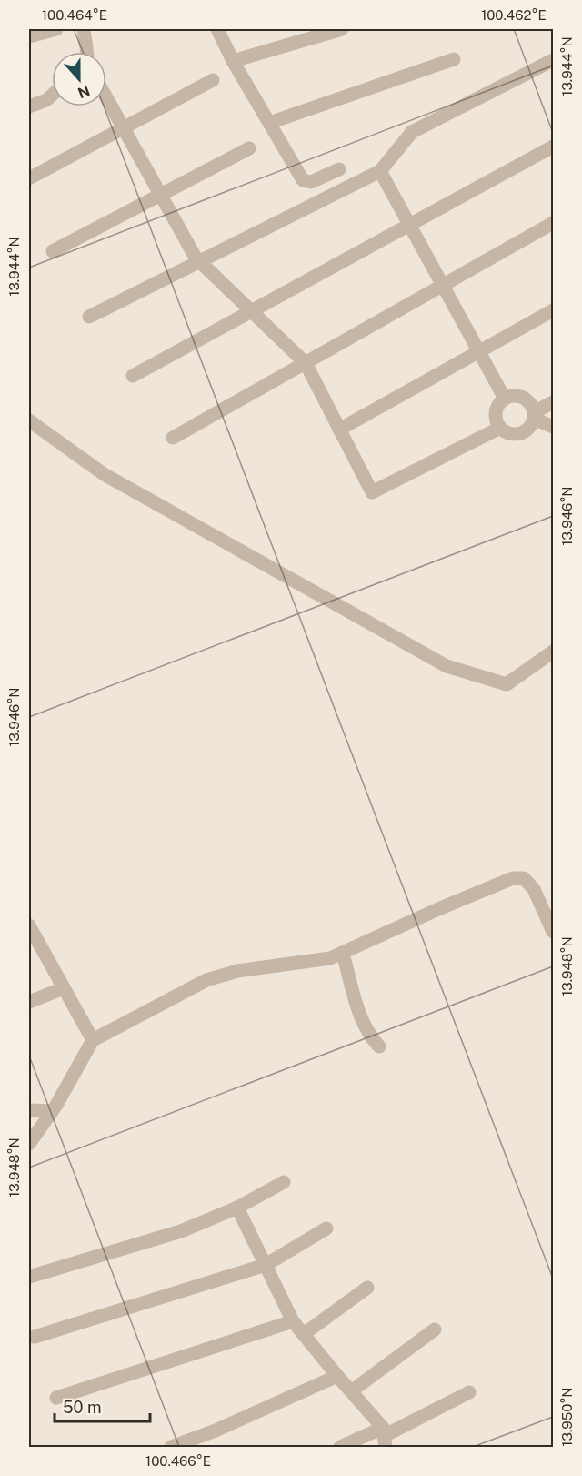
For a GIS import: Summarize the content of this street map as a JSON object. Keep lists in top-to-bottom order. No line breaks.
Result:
{"scale_bar":"50 m","north":"bottom","coordinates":["100.464°E","100.462°E","13.944°N","13.946°N","13.948°N","13.950°N","100.466°E"]}
